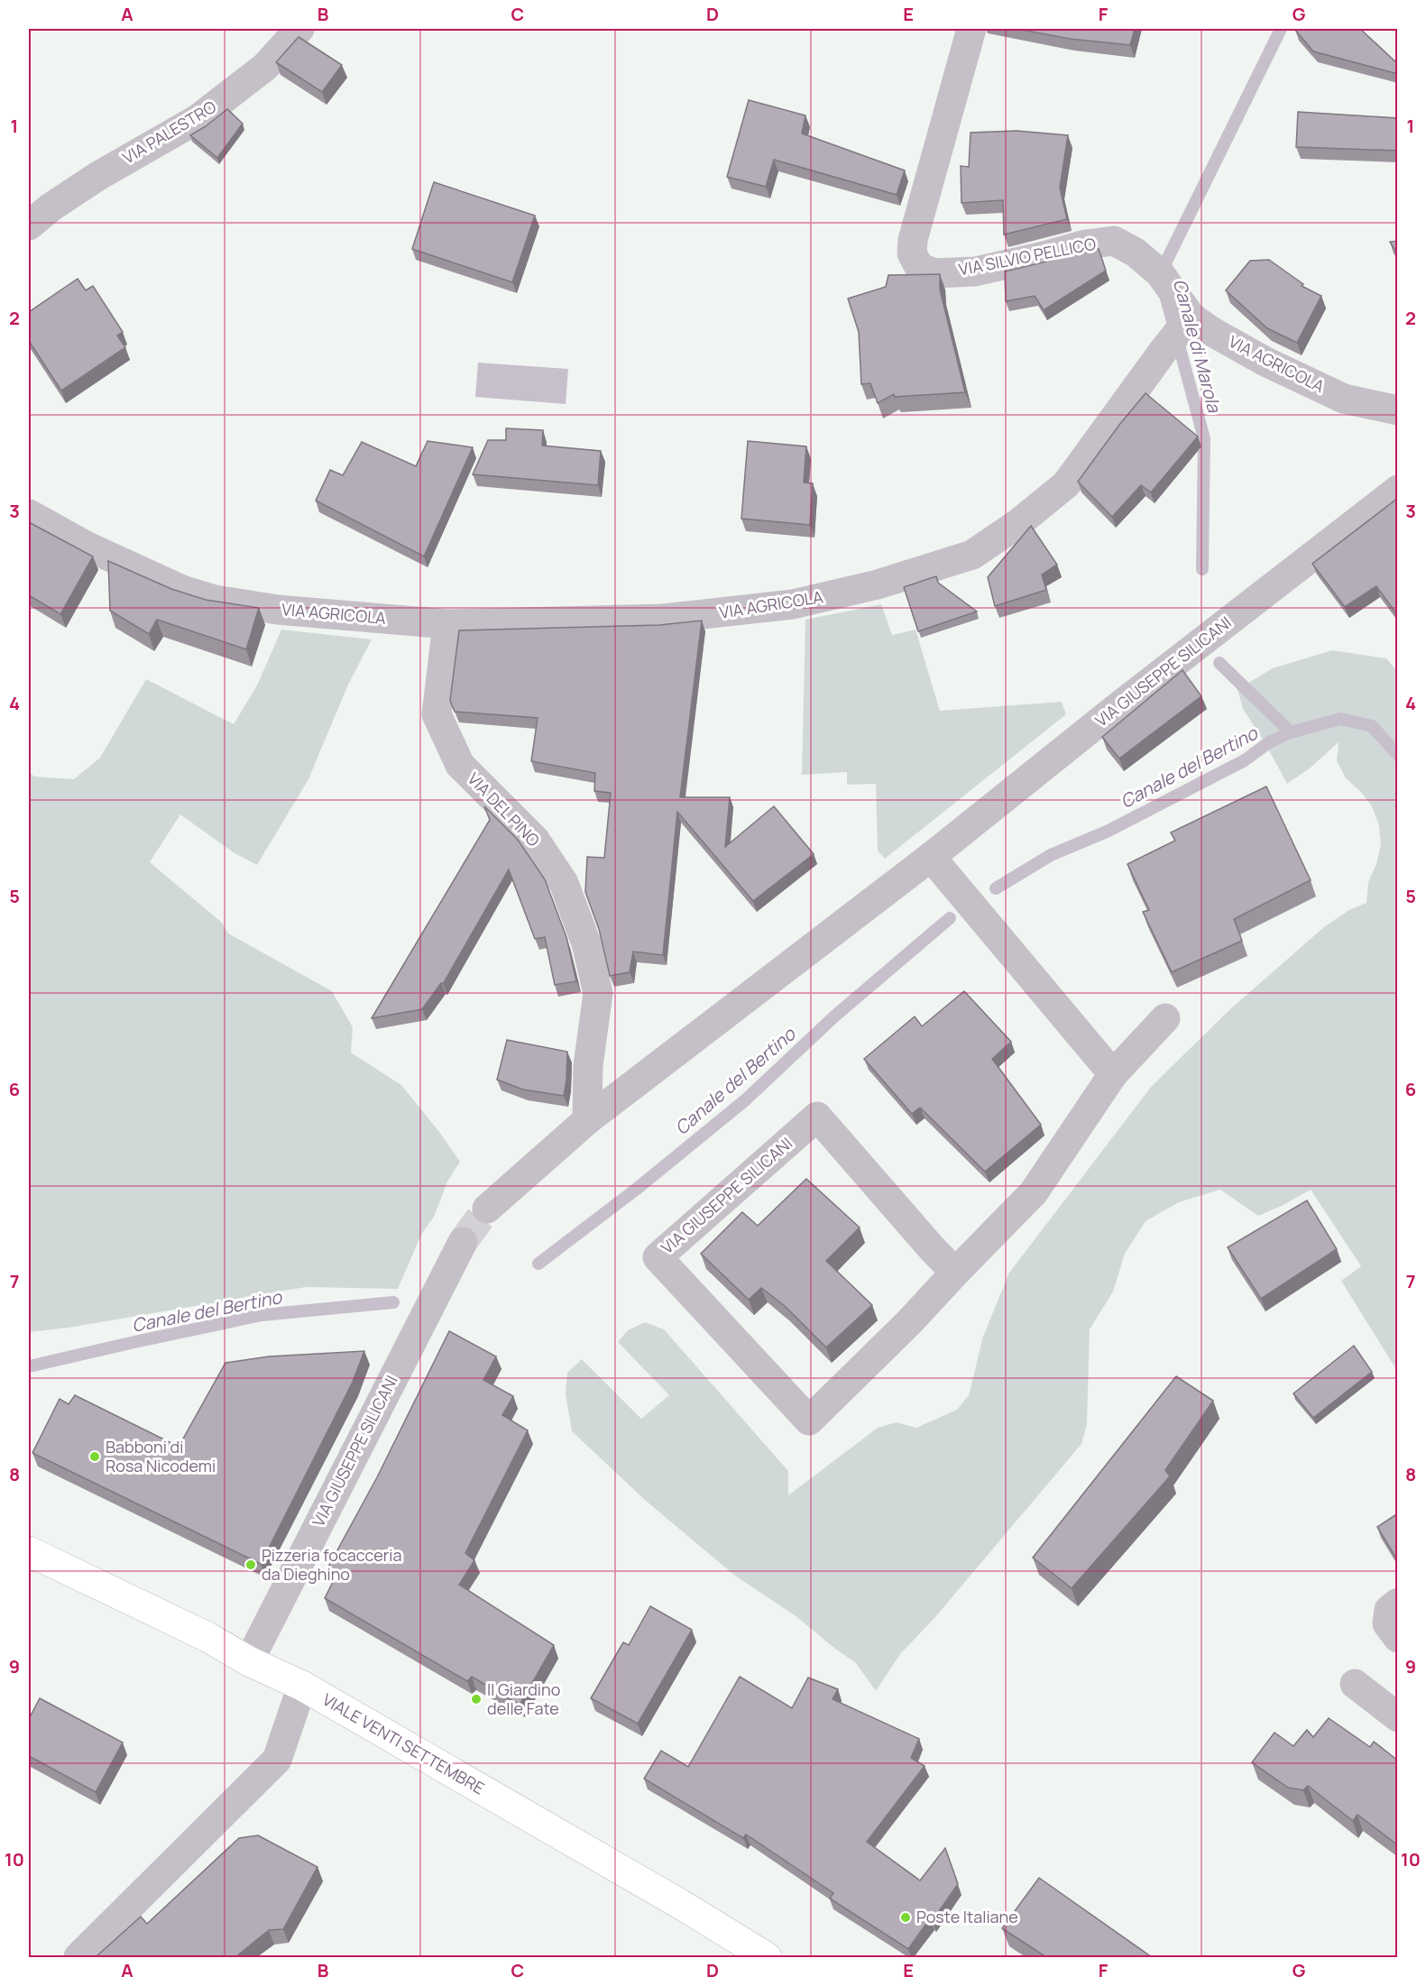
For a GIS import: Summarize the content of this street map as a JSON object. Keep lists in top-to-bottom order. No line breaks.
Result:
{"streets":{"main road":["VIALE VENTI SETTEMBRE"],"street":["VIA PALESTRO","VIA SILVIO PELLICO","VIA AGRICOLA","VIA GIUSEPPE SILICANI","VIA DEL PINO"]},"crossings":[["VIA SILVIO PELLICO","VIA AGRICOLA"],["VIA AGRICOLA","VIA DEL PINO"],["VIA GIUSEPPE SILICANI","VIA DEL PINO"],["VIA GIUSEPPE SILICANI","VIALE VENTI SETTEMBRE"]],"water":["Canale di Marola","Canale del Bertino"],"places":["Babboni di Rosa Nicodemi","Pizzeria focacceria da Dieghino","Il Giardino delle Fate","Poste Italiane"],"grid":{"columns":["A","B","C","D","E","F","G"],"rows":["1","2","3","4","5","6","7","8","9","10"]}}
